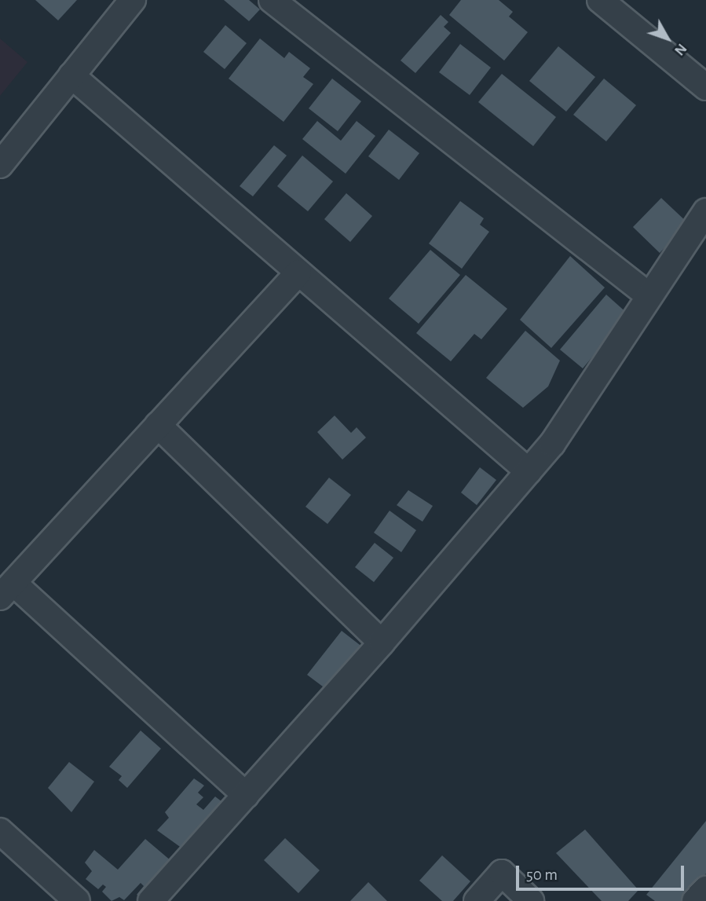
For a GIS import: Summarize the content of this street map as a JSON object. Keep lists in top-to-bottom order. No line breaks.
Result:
{"scale_bar":"50 m","north":"bottom right"}
